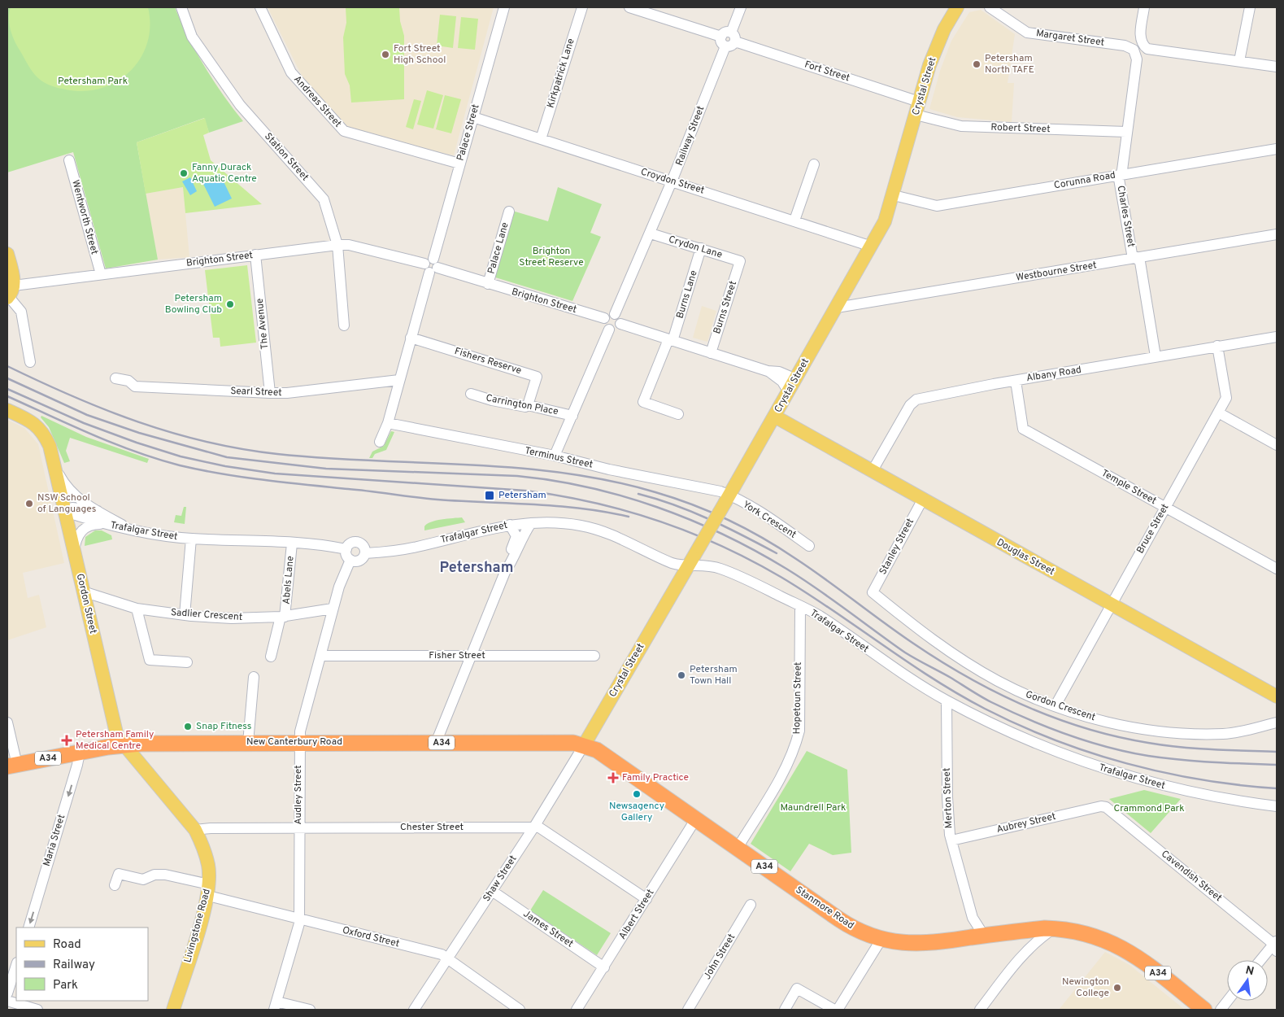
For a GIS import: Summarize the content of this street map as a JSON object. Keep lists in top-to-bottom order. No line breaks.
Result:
{"streets":{"highway":["New Canterbury Road","A34","Stanmore Road"],"main road":["Crystal Street","Douglas Street","Gordon Street","Livingstone Road"],"street":["Margaret Street","Fort Street","Kirkpatrick Lane","Andreas Street","Robert Street","Palace Street","Railway Street","Station Street","Corunna Road","Croydon Street","Charles Street","Wentworth Street","Crydon Lane","Palace Lane","Brighton Street","Westbourne Street","Burns Lane","Burns Street","The Avenue","Fishers Reserve","Albany Road","Searl Street","Carrington Place","Terminus Street","Temple Street","York Crescent","Bruce Street","Trafalgar Street","Stanley Street","Abels Lane","Sadlier Crescent","Fisher Street","Hopetoun Street","Gordon Crescent","Audley Street","Merton Street","Aubrey Street","Chester Street","Maria Street","Cavendish Street","Shaw Street","Albert Street","James Street","Oxford Street","John Street"]},"crossings":[["Margaret Street","Charles Street"],["Fort Street","Crystal Street"],["Kirkpatrick Lane","Croydon Street"],["Crystal Street","Robert Street"],["Crystal Street","Corunna Road"],["Crystal Street","Croydon Street"],["Crystal Street","Westbourne Street"],["Crystal Street","Terminus Street"],["Crystal Street","York Crescent"],["Crystal Street","Trafalgar Street"],["Crystal Street","Douglas Street"],["Crystal Street","New Canterbury Road"],["Crystal Street","Shaw Street"],["Crystal Street","Stanmore Road"],["Andreas Street","Palace Street"],["Robert Street","Charles Street"],["Palace Street","Croydon Street"],["Palace Street","Brighton Street"],["Palace Street","Fishers Reserve"],["Palace Street","Searl Street"],["Palace Street","Terminus Street"],["Railway Street","Croydon Street"],["Railway Street","Crydon Lane"],["Railway Street","Brighton Street"],["Station Street","Brighton Street"],["Corunna Road","Charles Street"],["Charles Street","Westbourne Street"],["Charles Street","Albany Road"],["Wentworth Street","Brighton Street"],["Crydon Lane","Burns Lane"],["Crydon Lane","Burns Street"],["Palace Lane","Brighton Street"],["Brighton Street","The Avenue"],["The Avenue","Searl Street"],["Fishers Reserve","Carrington Place"],["Albany Road","Temple Street"],["Albany Road","Bruce Street"],["Albany Road","Douglas Street"],["Terminus Street","York Crescent"],["Temple Street","Bruce Street"],["Bruce Street","Douglas Street"],["Bruce Street","Gordon Crescent"],["Trafalgar Street","Abels Lane"],["Trafalgar Street","Gordon Street"],["Trafalgar Street","Hopetoun Street"],["Trafalgar Street","Audley Street"],["Trafalgar Street","Merton Street"],["Stanley Street","Douglas Street"],["Stanley Street","Gordon Crescent"],["Abels Lane","Sadlier Crescent"],["Gordon Street","Sadlier Crescent"],["Gordon Street","New Canterbury Road"],["Gordon Street","Livingstone Road"],["Sadlier Crescent","Audley Street"],["Fisher Street","Audley Street"],["Hopetoun Street","Stanmore Road"],["New Canterbury Road","Audley Street"],["New Canterbury Road","Maria Street"],["New Canterbury Road","Shaw Street"],["New Canterbury Road","Stanmore Road"],["New Canterbury Road","Livingstone Road"],["Audley Street","Chester Street"],["Audley Street","Oxford Street"],["Merton Street","Aubrey Street"],["Merton Street","Stanmore Road"],["Aubrey Street","Cavendish Street"],["Chester Street","Shaw Street"],["Chester Street","Albert Street"],["Chester Street","Livingstone Road"],["Shaw Street","Stanmore Road"],["Shaw Street","James Street"],["Shaw Street","Oxford Street"],["Stanmore Road","Albert Street"],["Albert Street","James Street"],["Livingstone Road","Oxford Street"]],"one_way":["Maria Street"],"districts":["Petersham"],"parks":["Petersham Park","Brighton Street Reserve","Maundrell Park","Crammond Park"],"places":{"other":["Fort Street High School","Petersham North TAFE","Fanny Durack Aquatic Centre","Petersham Bowling Club","NSW School of Languages","Petersham Town Hall","Snap Fitness","Newsagency Gallery","Newington College"],"transit":["Petersham"],"health":["Petersham Family Medical Centre","Family Practice"]},"legend":["Road","Railway","Park"],"north":"top"}
